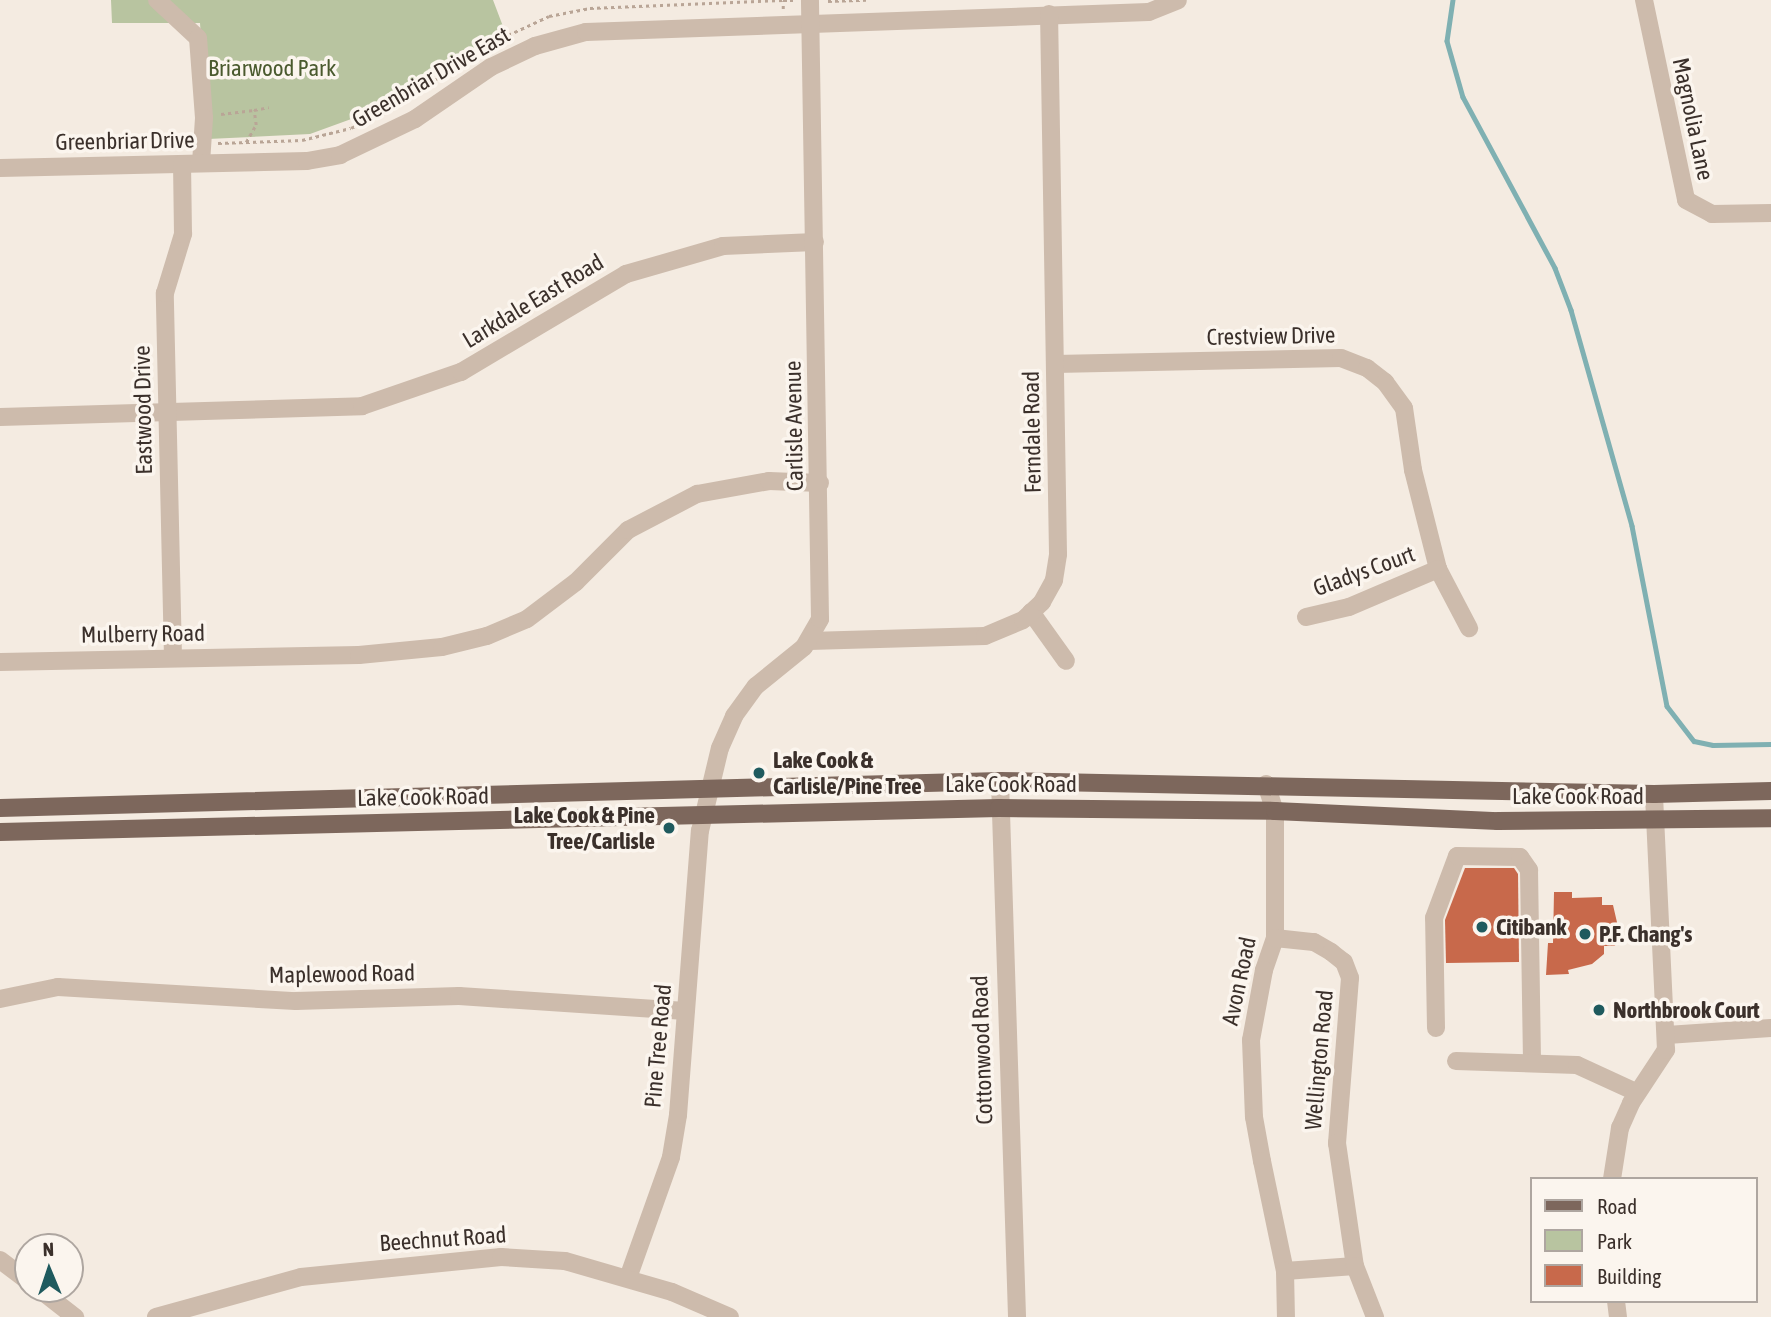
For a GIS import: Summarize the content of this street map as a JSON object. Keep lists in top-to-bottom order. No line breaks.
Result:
{"streets":{"main road":["Lake Cook Road"],"street":["Greenbriar Drive East","Magnolia Lane","Greenbriar Drive","Larkdale East Road","Crestview Drive","Eastwood Drive","Carlisle Avenue","Ferndale Road","Gladys Court","Mulberry Road","Maplewood Road","Avon Road","Pine Tree Road","Cottonwood Road","Wellington Road","Beechnut Road"]},"crossings":[["Greenbriar Drive East","Greenbriar Drive"],["Greenbriar Drive East","Carlisle Avenue"],["Greenbriar Drive East","Ferndale Road"],["Greenbriar Drive","Eastwood Drive"],["Larkdale East Road","Eastwood Drive"],["Larkdale East Road","Carlisle Avenue"],["Crestview Drive","Ferndale Road"],["Crestview Drive","Gladys Court"],["Eastwood Drive","Mulberry Road"],["Carlisle Avenue","Ferndale Road"],["Carlisle Avenue","Mulberry Road"],["Carlisle Avenue","Lake Cook Road"],["Carlisle Avenue","Pine Tree Road"],["Lake Cook Road","Avon Road"],["Lake Cook Road","Pine Tree Road"],["Lake Cook Road","Cottonwood Road"],["Maplewood Road","Pine Tree Road"],["Avon Road","Wellington Road"],["Pine Tree Road","Beechnut Road"]],"parks":["Briarwood Park"],"places":["Lake Cook & Carlisle/Pine Tree","Lake Cook & Pine Tree/Carlisle","Citibank","P.F. Chang's","Northbrook Court"],"legend":["Road","Park","Building"],"north":"top"}
